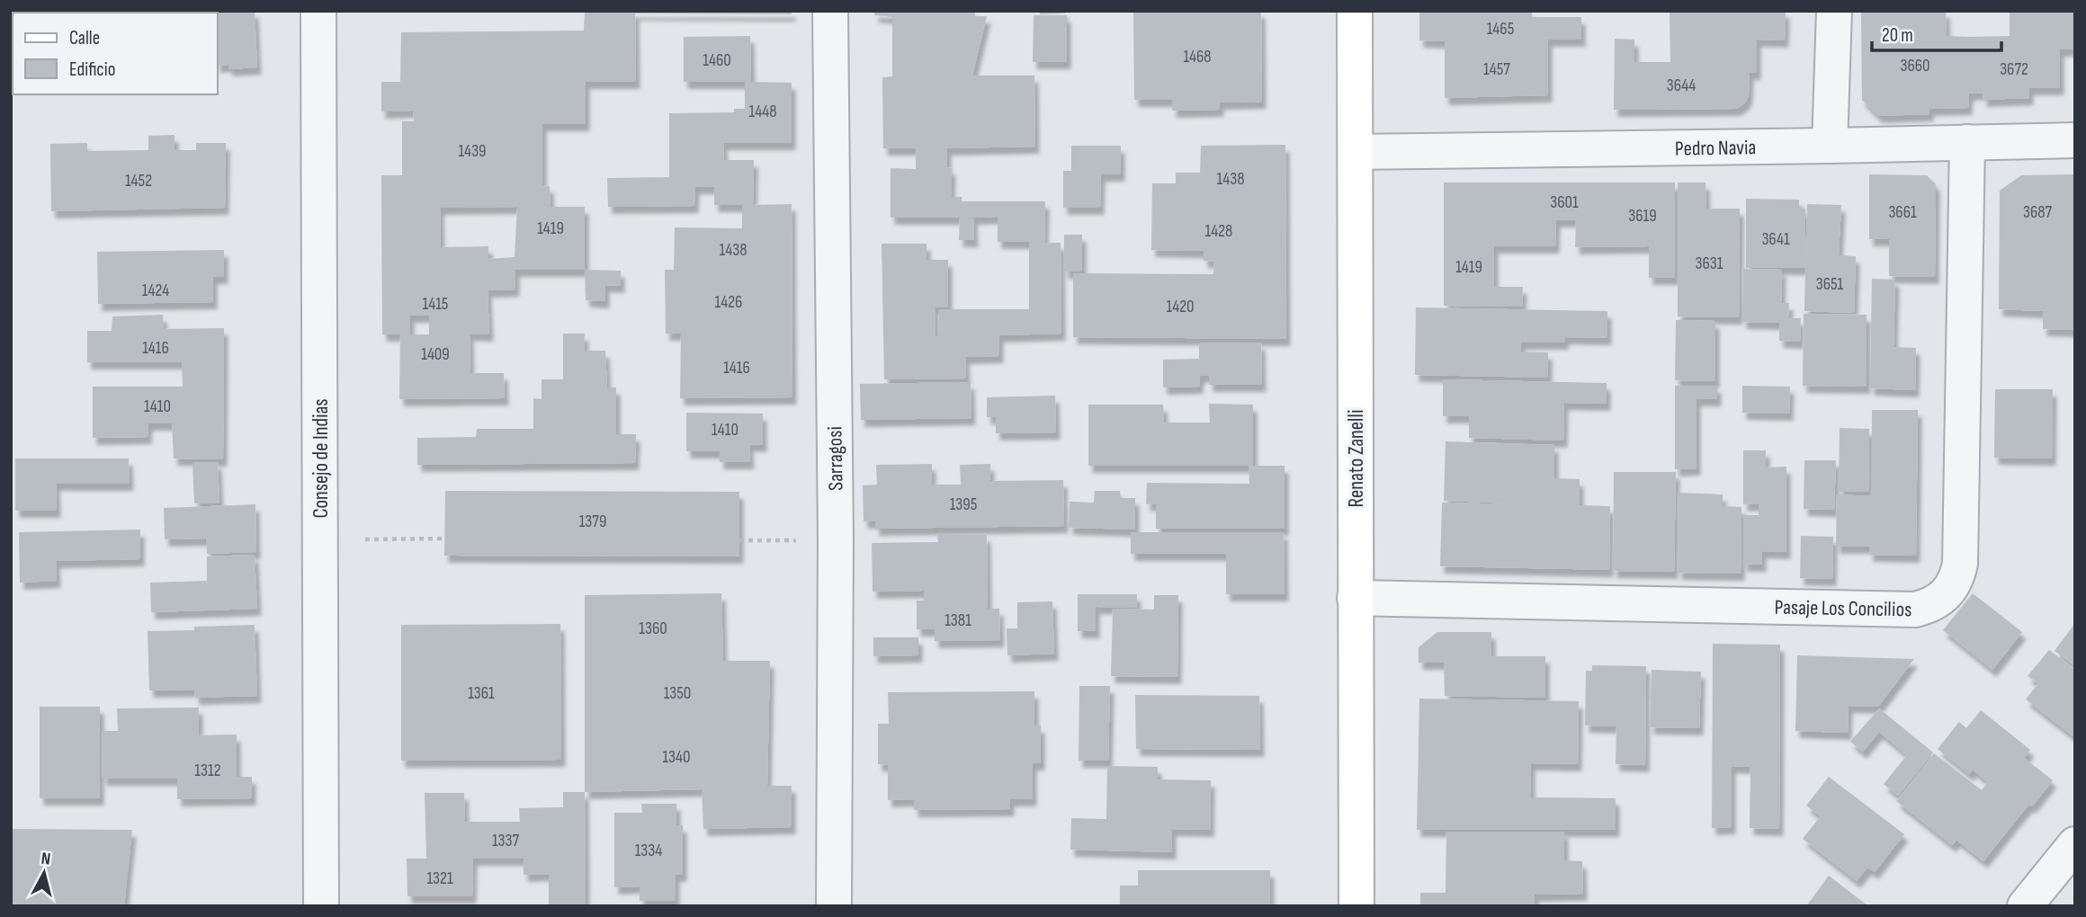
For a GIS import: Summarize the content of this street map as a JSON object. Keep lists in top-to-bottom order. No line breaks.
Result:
{"streets":{"street":["Pedro Navia","Consejo de Indias","Sarragosi","Renato Zanelli","Pasaje Los Concilios"]},"crossings":[["Pedro Navia","Renato Zanelli"],["Pedro Navia","Pasaje Los Concilios"],["Renato Zanelli","Pasaje Los Concilios"]],"house_numbers":["1465","1468","1460","3660","1457","3672","3644","1448","1439","1438","1452","3601","3661","3687","3619","1419","1428","3641","1438","3631","1419","3651","1424","1426","1415","1420","1416","1409","1416","1410","1410","1395","1379","1381","1360","1361","1350","1340","1312","1337","1334","1321"],"legend":["Calle","Edificio"],"scale_bar":"20 m","north":"top"}
